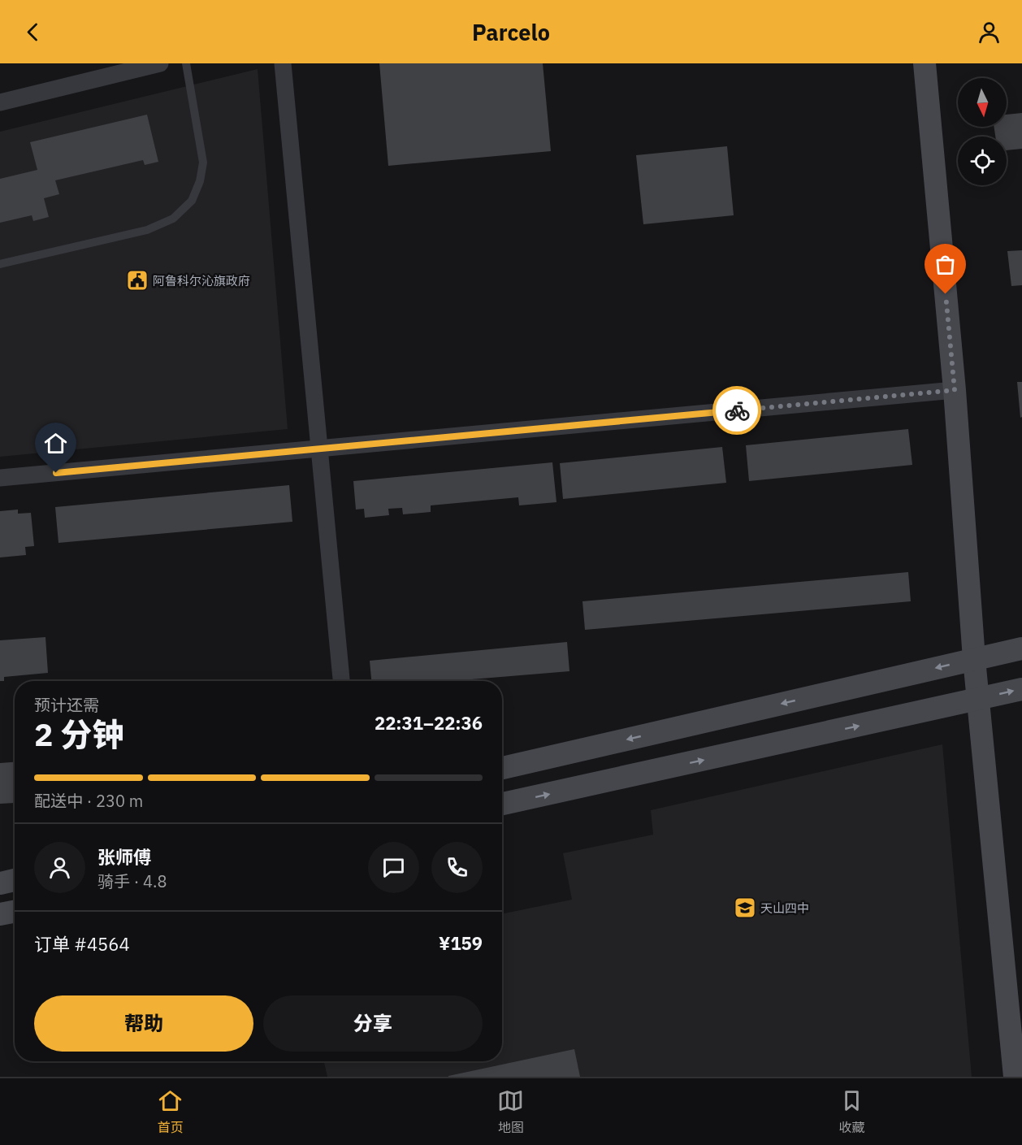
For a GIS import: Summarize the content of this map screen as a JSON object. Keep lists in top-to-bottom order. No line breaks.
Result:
{"places":{"public building":["阿鲁科尔沁旗政府"],"school or university":["天山四中"]},"north":"bottom","page":{"header":"Parcelo","heading":["2 分钟","预计还需","22:31–22:36"],"panel":["张师傅","骑手 · 4.8","订单 #4564","¥159"],"bar":"配送中 · 230 m","buttons":["帮助","分享"],"tabs":["首页","地图","收藏"]}}
